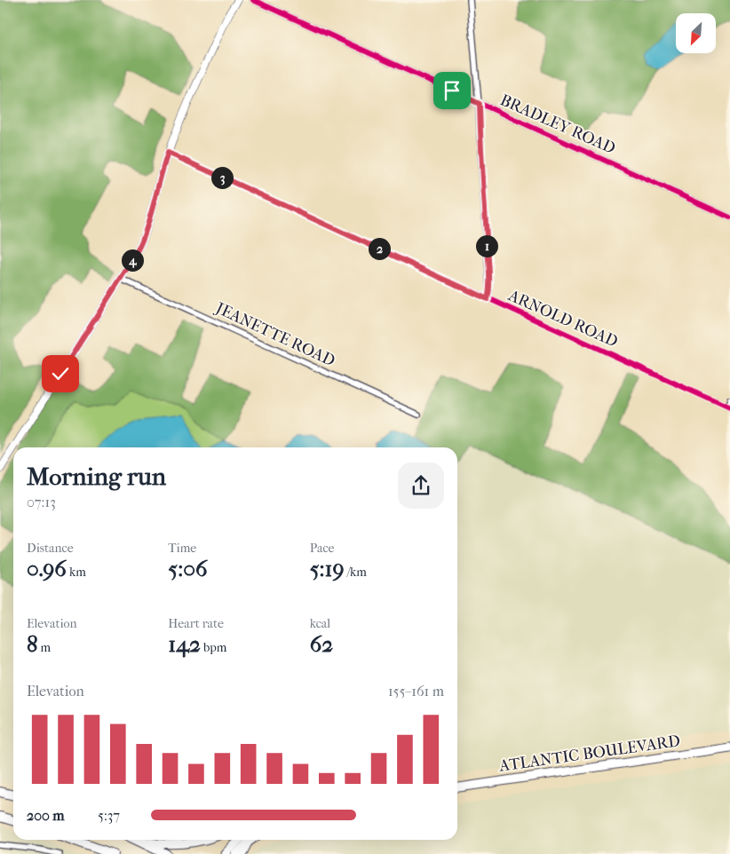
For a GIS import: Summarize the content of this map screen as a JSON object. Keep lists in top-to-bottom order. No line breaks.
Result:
{"streets":{"main road":["BRADLEY ROAD","ATLANTIC BOULEVARD"],"street":["ARNOLD ROAD","JEANETTE ROAD"]},"north":"bottom left","page":{"pins":["3","1","2","4"],"heading":["Morning run","07:13"],"stats":[["Distance","0.96 km"],["Time","5:06"],["Pace","5:19 /km"],["Elevation","8 m"],["Heart rate","142 bpm"],["kcal","62"]],"chart":["Elevation","155–161 m"],"list":[{"name":"200 m","note":"5:37"}]}}
